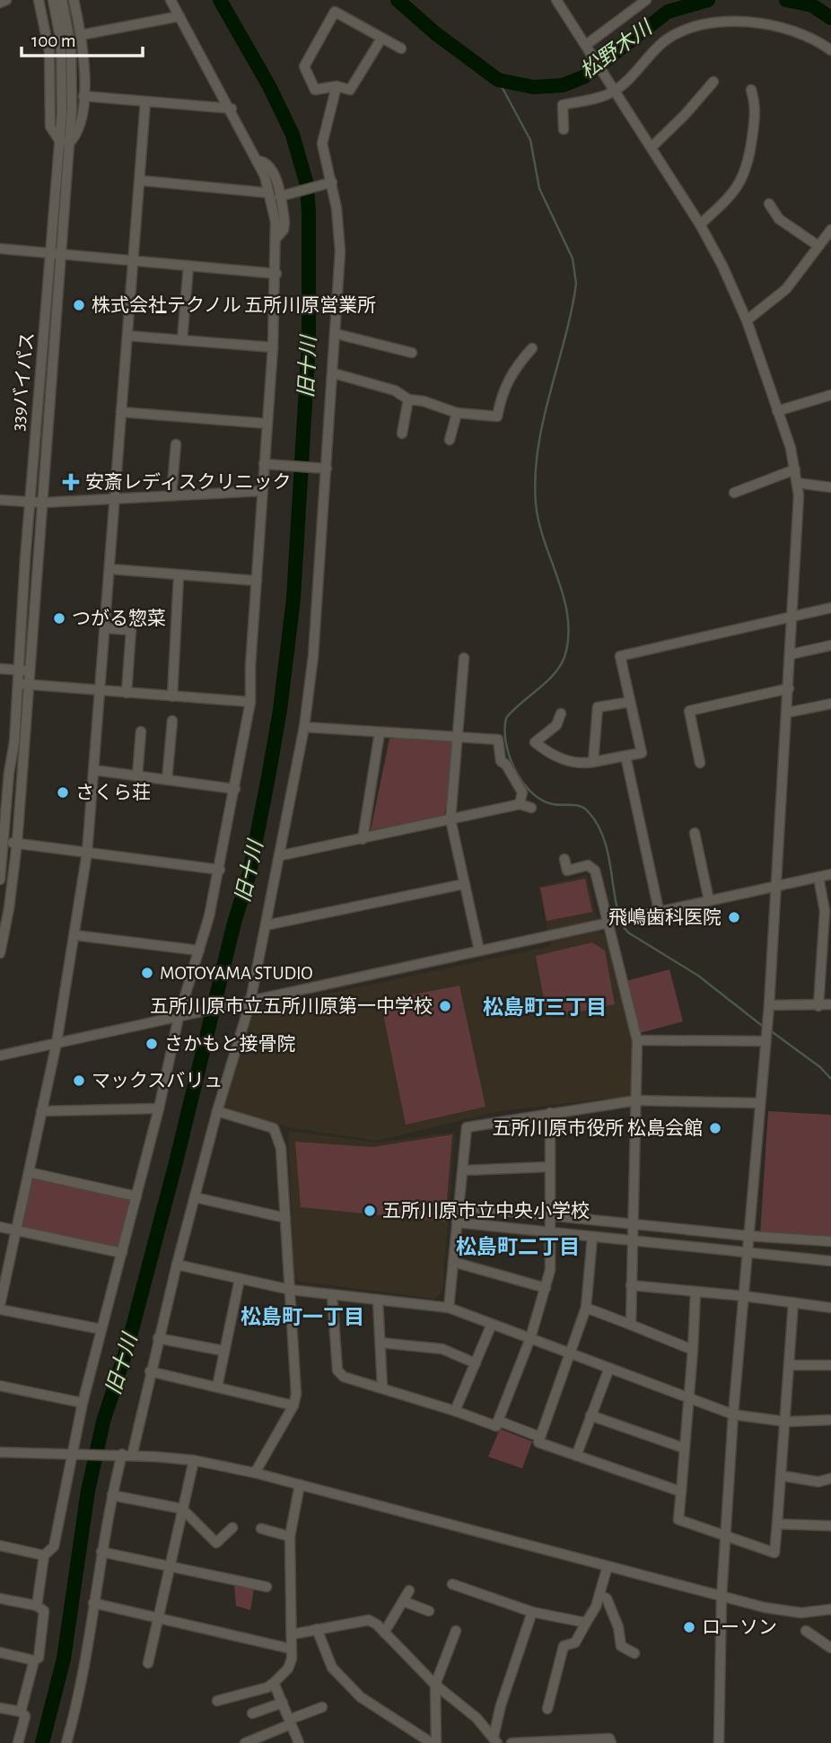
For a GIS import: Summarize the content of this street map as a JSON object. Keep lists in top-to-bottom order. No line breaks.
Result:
{"streets":{"street":["339バイパス"]},"districts":["松島町三丁目","松島町二丁目","松島町一丁目"],"water":["松野木川","旧十川"],"places":{"other":["株式会社テクノル 五所川原営業所","つがる惣菜","さくら荘","飛嶋歯科医院","MOTOYAMA STUDIO","五所川原市立五所川原第一中学校","さかもと接骨院","マックスバリュ","五所川原市役所 松島会館","五所川原市立中央小学校","ローソン"],"health":["安斎レディスクリニック"]},"scale_bar":"100 m"}
